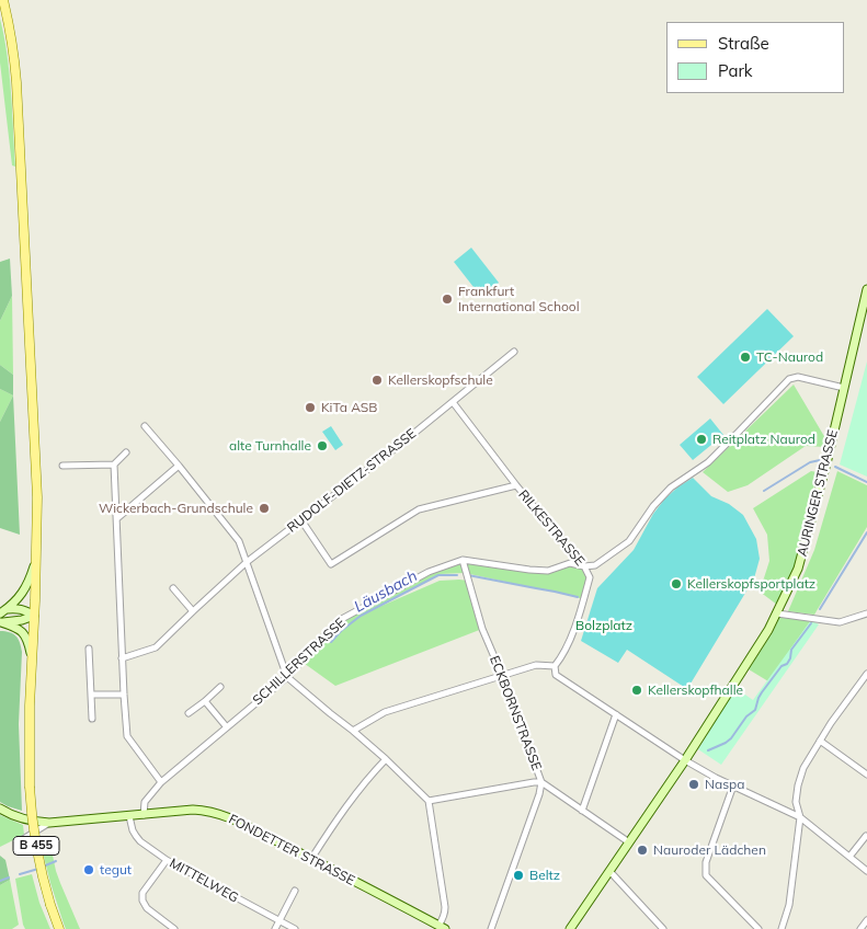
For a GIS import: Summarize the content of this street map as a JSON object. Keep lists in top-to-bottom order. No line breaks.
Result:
{"streets":{"main road":["B 455"],"street":["RUDOLF-DIETZ-STRASSE","AURINGER STRASSE","RILKESTRASSE","SCHILLERSTRASSE","ECKBORNSTRASSE","FONDETTER STRASSE","MITTELWEG"]},"crossings":[["RUDOLF-DIETZ-STRASSE","RILKESTRASSE"],["AURINGER STRASSE","SCHILLERSTRASSE"],["RILKESTRASSE","SCHILLERSTRASSE"],["SCHILLERSTRASSE","ECKBORNSTRASSE"],["SCHILLERSTRASSE","FONDETTER STRASSE"],["FONDETTER STRASSE","MITTELWEG"]],"water":["Läusbach"],"parks":["Bolzplatz"],"places":["Frankfurt International School","TC-Naurod","Kellerskopfschule","KiTa ASB","Reitplatz Naurod","alte Turnhalle","Wickerbach-Grundschule","Kellerskopfsportplatz","Kellerskopfhalle","Naspa","Nauroder Lädchen","tegut","Beltz"],"legend":["Straße","Park"]}
